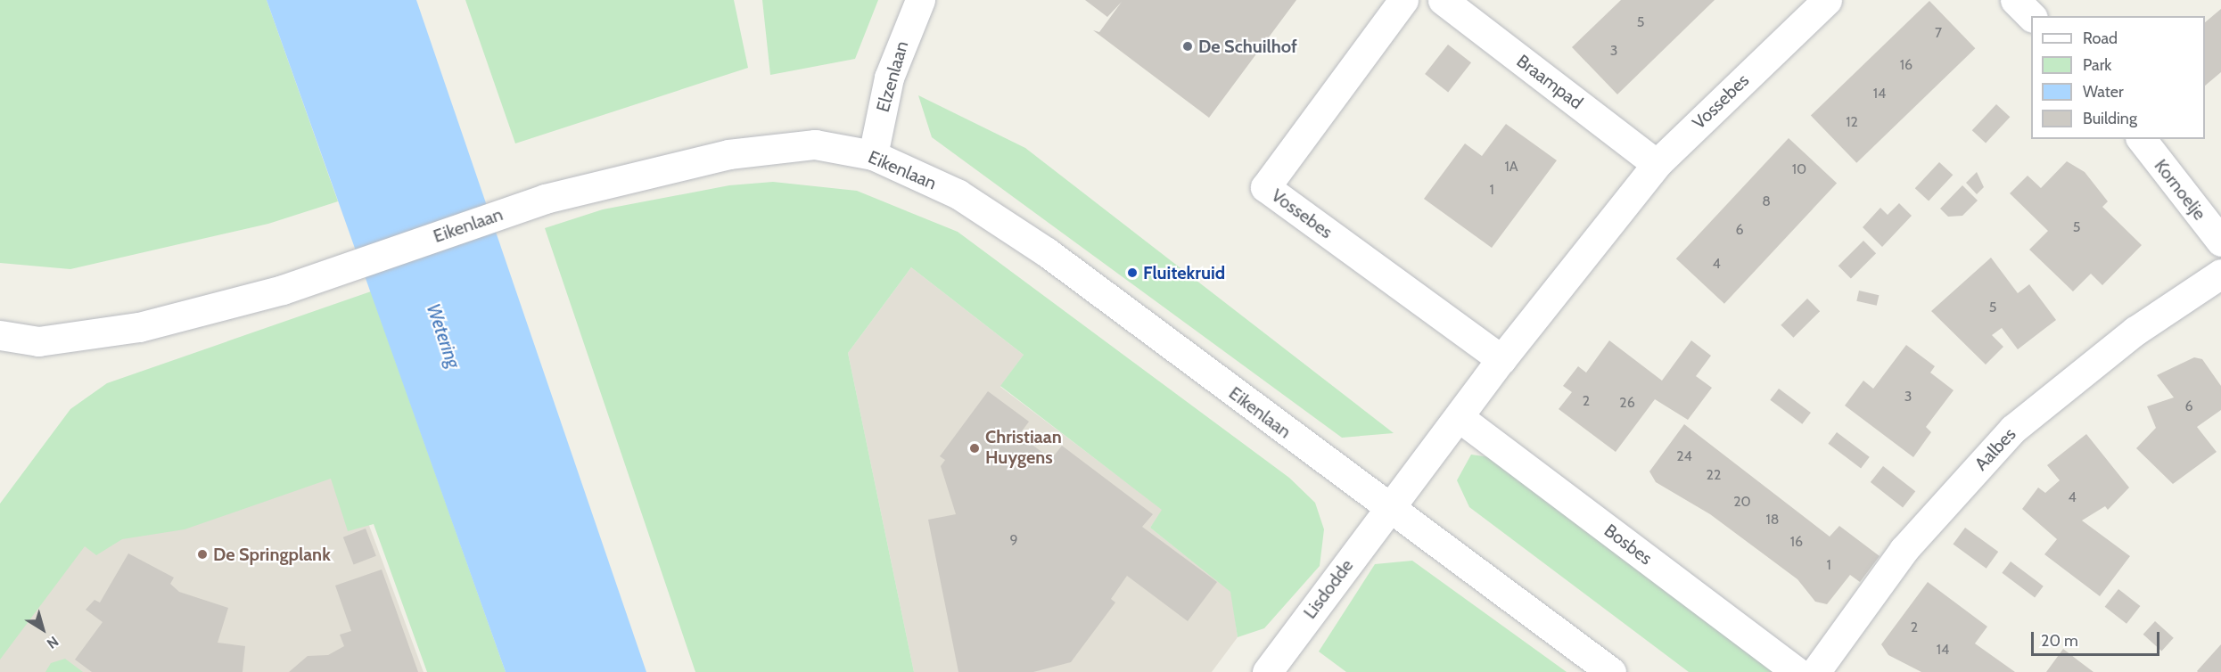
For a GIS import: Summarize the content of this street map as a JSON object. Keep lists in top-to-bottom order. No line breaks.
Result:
{"streets":{"street":["Elzenlaan","Braampad","Vossebes","Eikenlaan","Kornoelje","Aalbes","Bosbes","Lisdodde"]},"crossings":[["Elzenlaan","Eikenlaan"],["Braampad","Vossebes"],["Vossebes","Eikenlaan"],["Vossebes","Bosbes"],["Vossebes","Lisdodde"],["Eikenlaan","Lisdodde"]],"water":["Wetering"],"places":["De Schuilhof","Fluitekruid","Christiaan Huygens","De Springplank"],"house_numbers":["5","7","3","16","14","12","1A","10","1","8","5","6","4","5","3","2","26","6","24","22","4","20","18","9","16","1","2","14"],"legend":["Road","Park","Water","Building"],"scale_bar":"20 m","north":"bottom right"}
